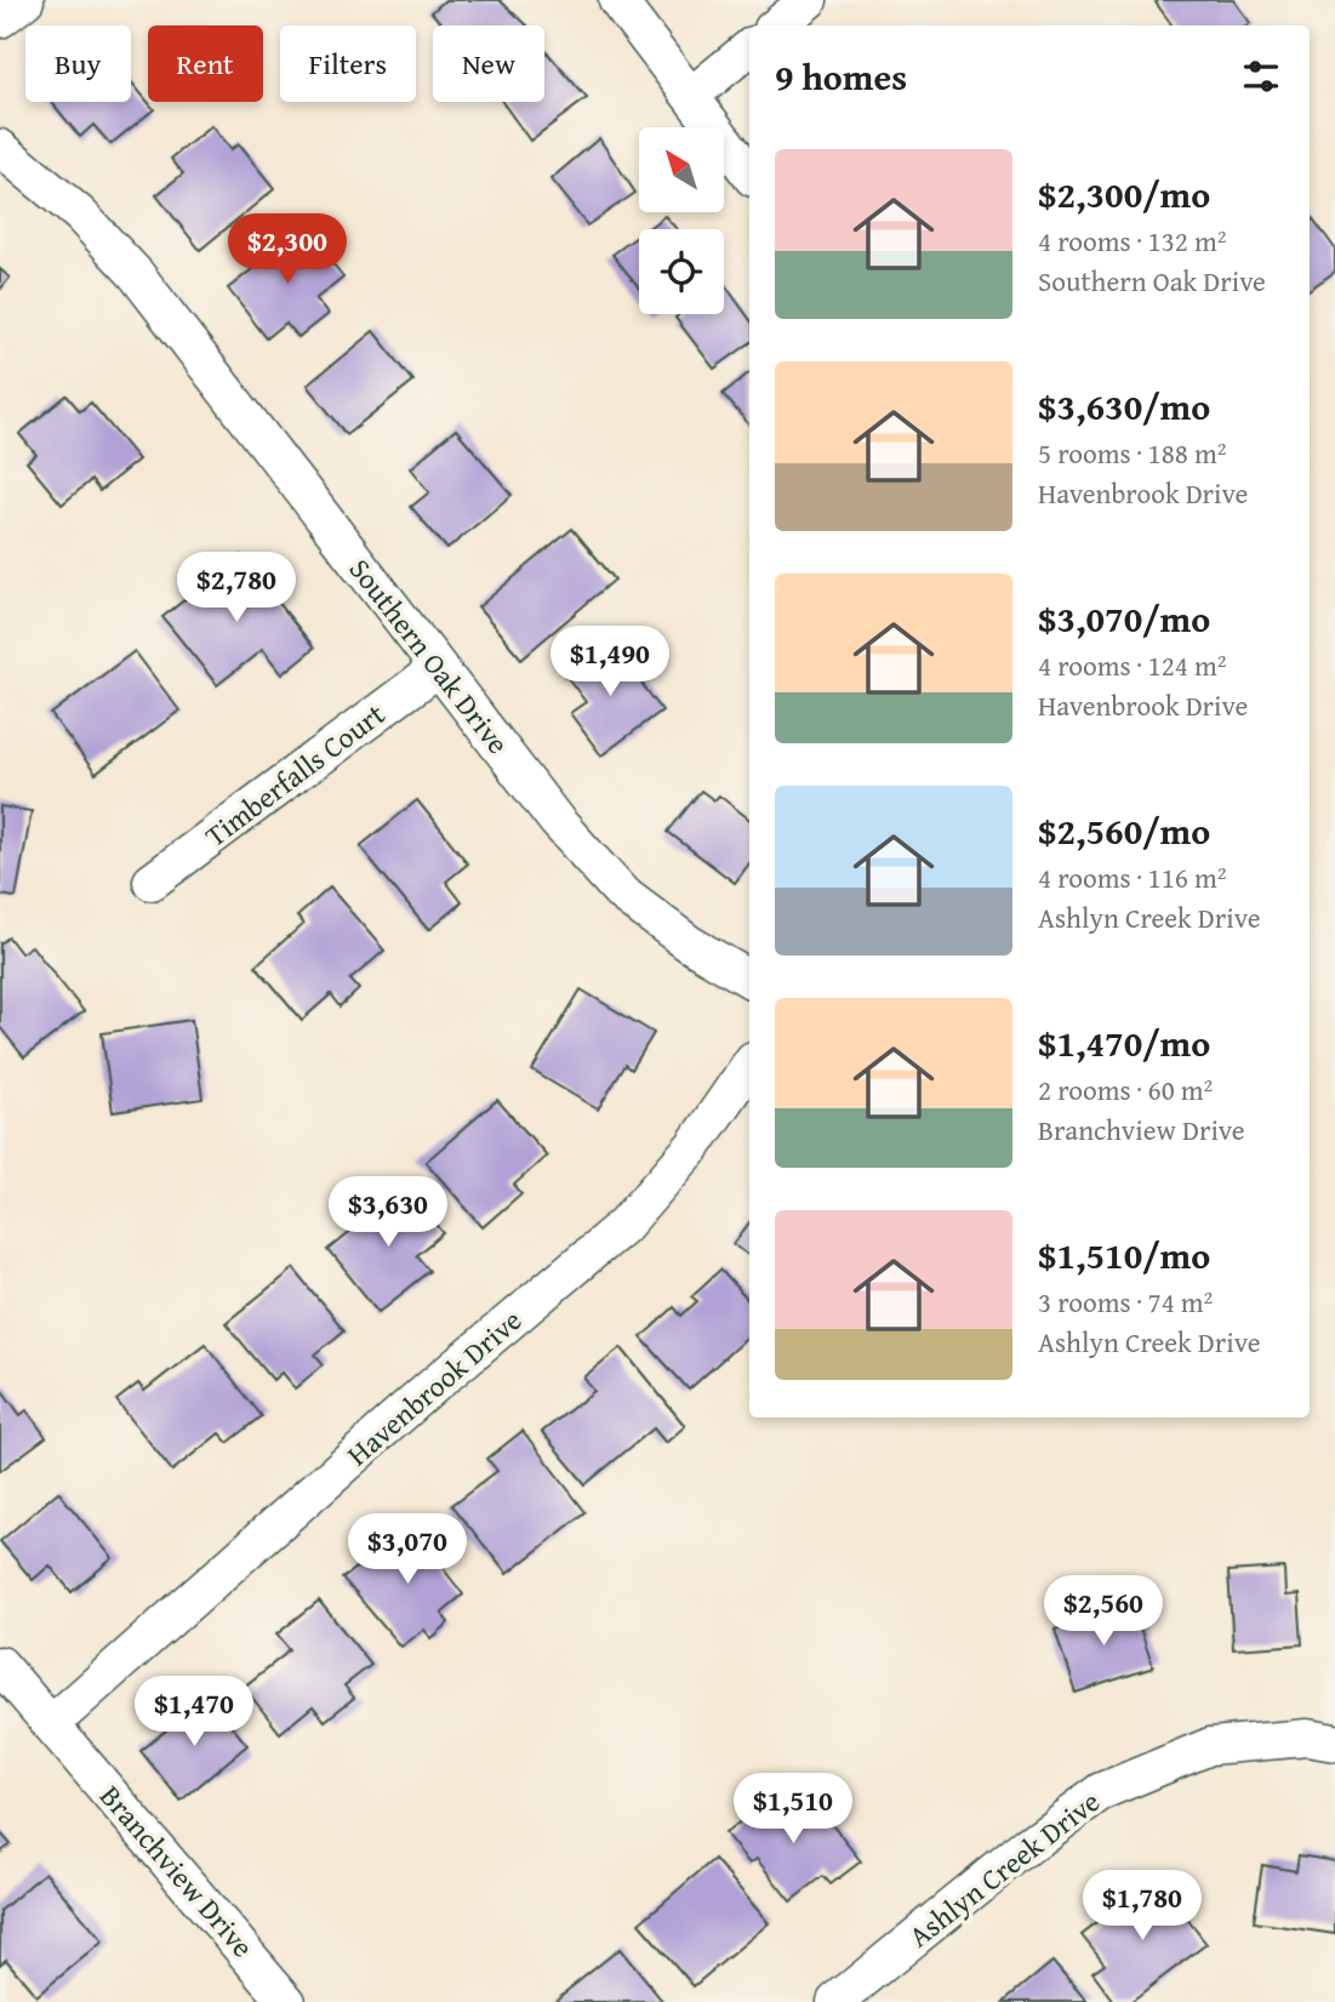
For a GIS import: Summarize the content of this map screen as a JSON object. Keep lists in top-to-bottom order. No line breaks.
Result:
{"streets":{"street":["Southern Oak Drive","Timberfalls Court","Havenbrook Drive","Ashlyn Creek Drive","Branchview Drive"]},"crossings":[["Southern Oak Drive","Timberfalls Court"],["Havenbrook Drive","Branchview Drive"]],"north":"top left","page":{"chip":["Buy","Rent","Filters","New"],"heading":"9 homes","list":[{"name":"$2,300/mo","note":"4 rooms · 132 m² · Southern Oak Drive"},{"name":"$3,630/mo","note":"5 rooms · 188 m² · Havenbrook Drive"},{"name":"$3,070/mo","note":"4 rooms · 124 m² · Havenbrook Drive"},{"name":"$2,560/mo","note":"4 rooms · 116 m² · Ashlyn Creek Drive"},{"name":"$1,470/mo","note":"2 rooms · 60 m² · Branchview Drive"},{"name":"$1,510/mo","note":"3 rooms · 74 m² · Ashlyn Creek Drive"}],"price":["$2,300","$2,780","$1,490","$3,630","$3,070","$2,560","$1,470","$1,510","$1,780"]}}
